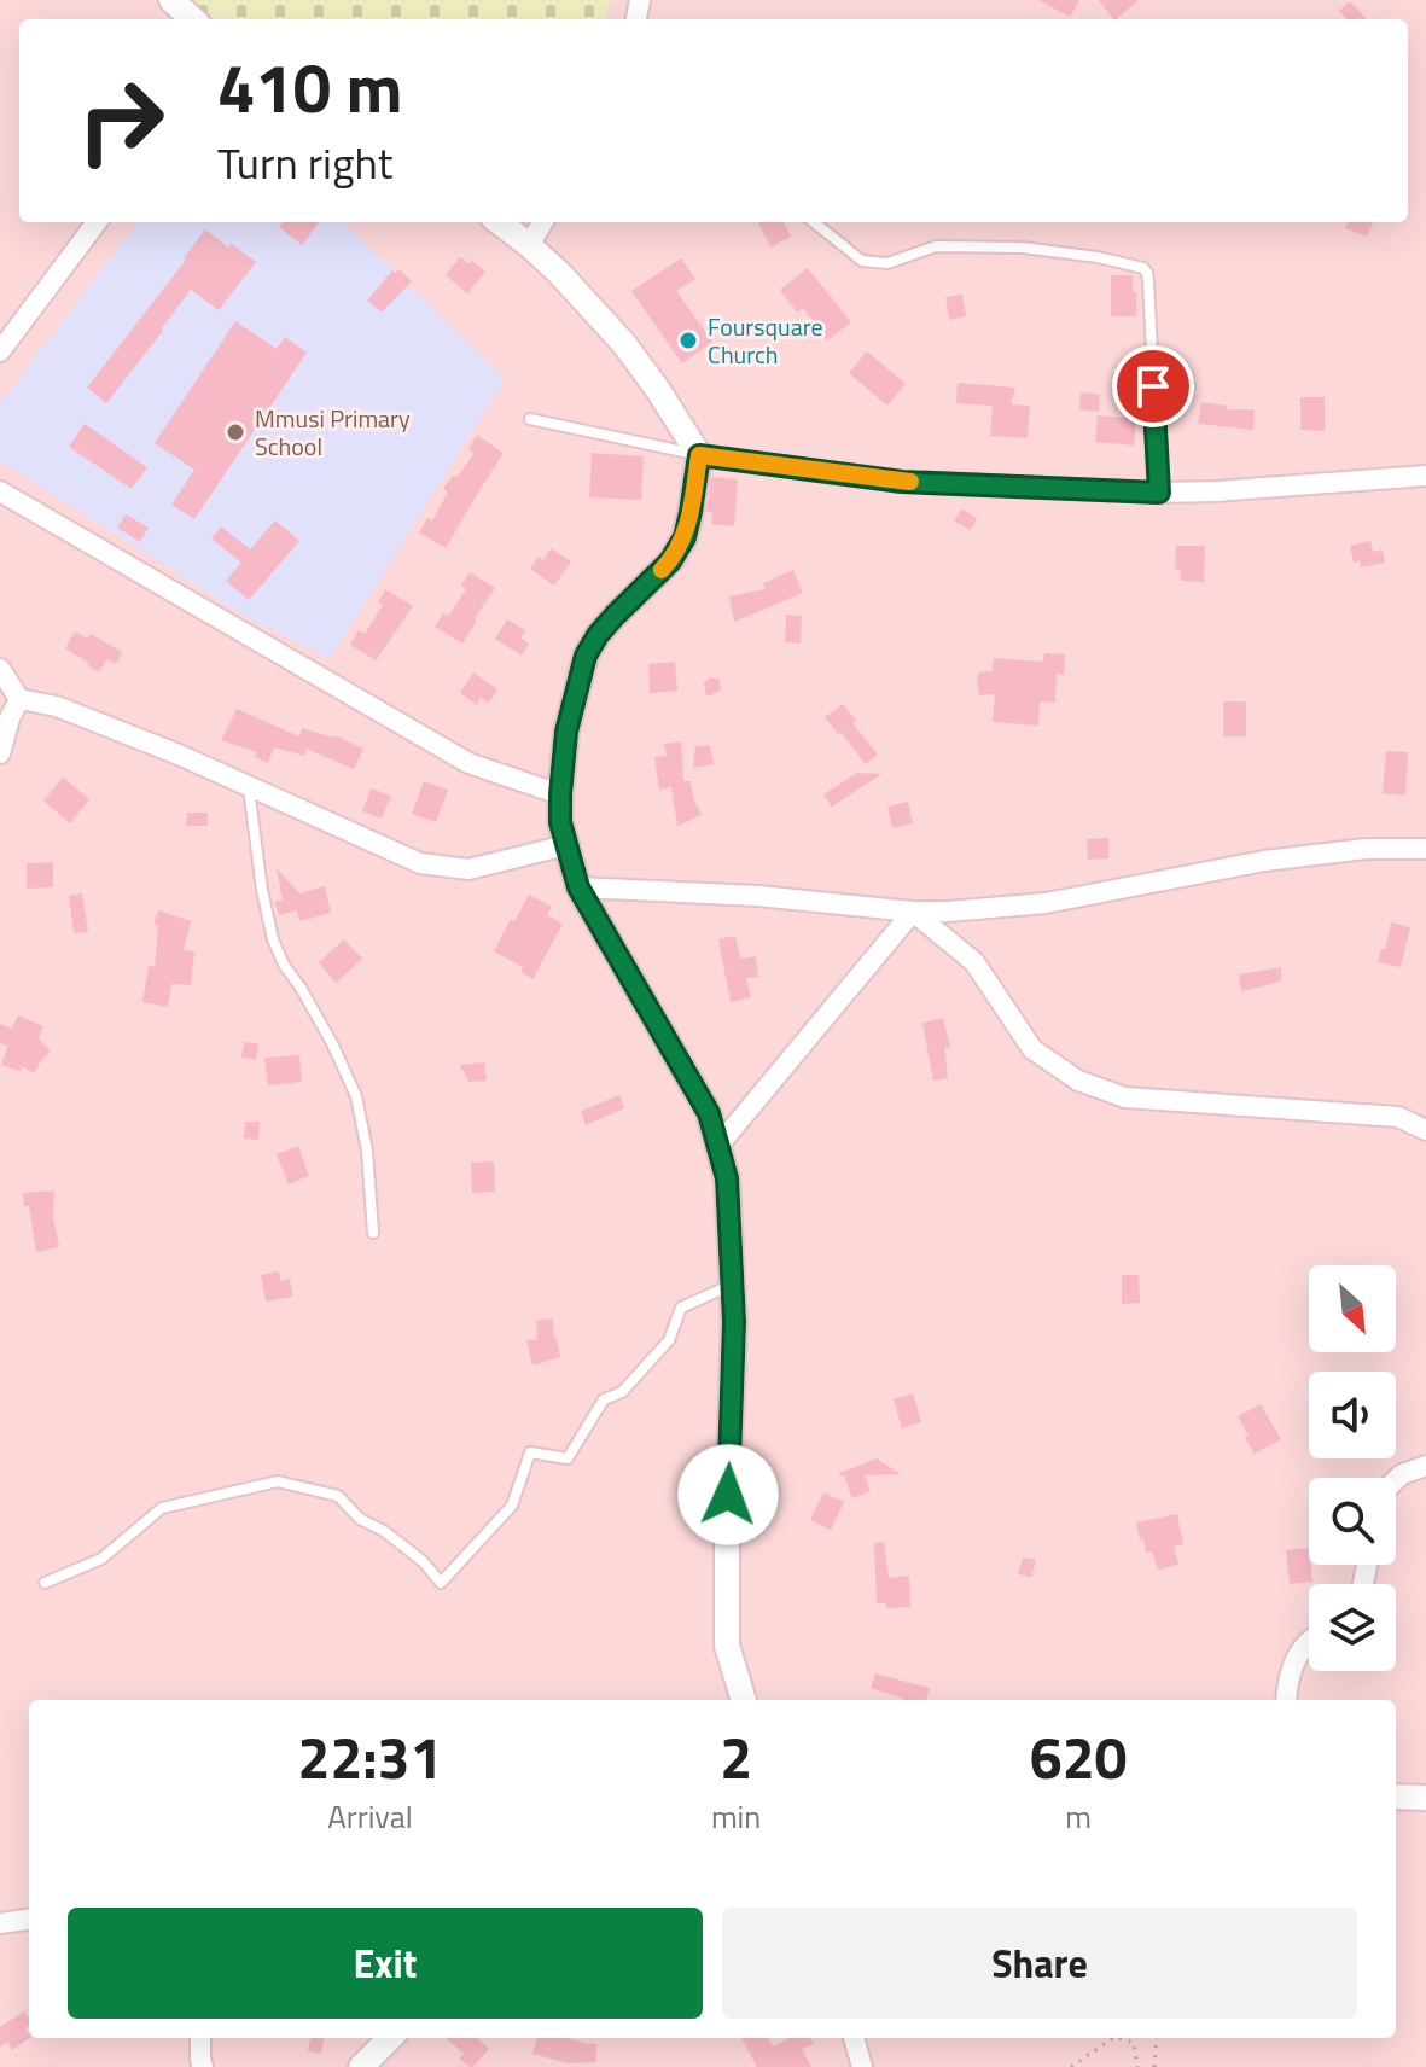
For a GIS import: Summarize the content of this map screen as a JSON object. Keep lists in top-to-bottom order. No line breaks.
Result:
{"places":["Foursquare Church","Mmusi Primary School"],"north":"bottom right","page":{"turn":["410 m","Turn right"],"eta":["22:31","Arrival","2","min","620","m"],"buttons":["Exit","Share"]}}
